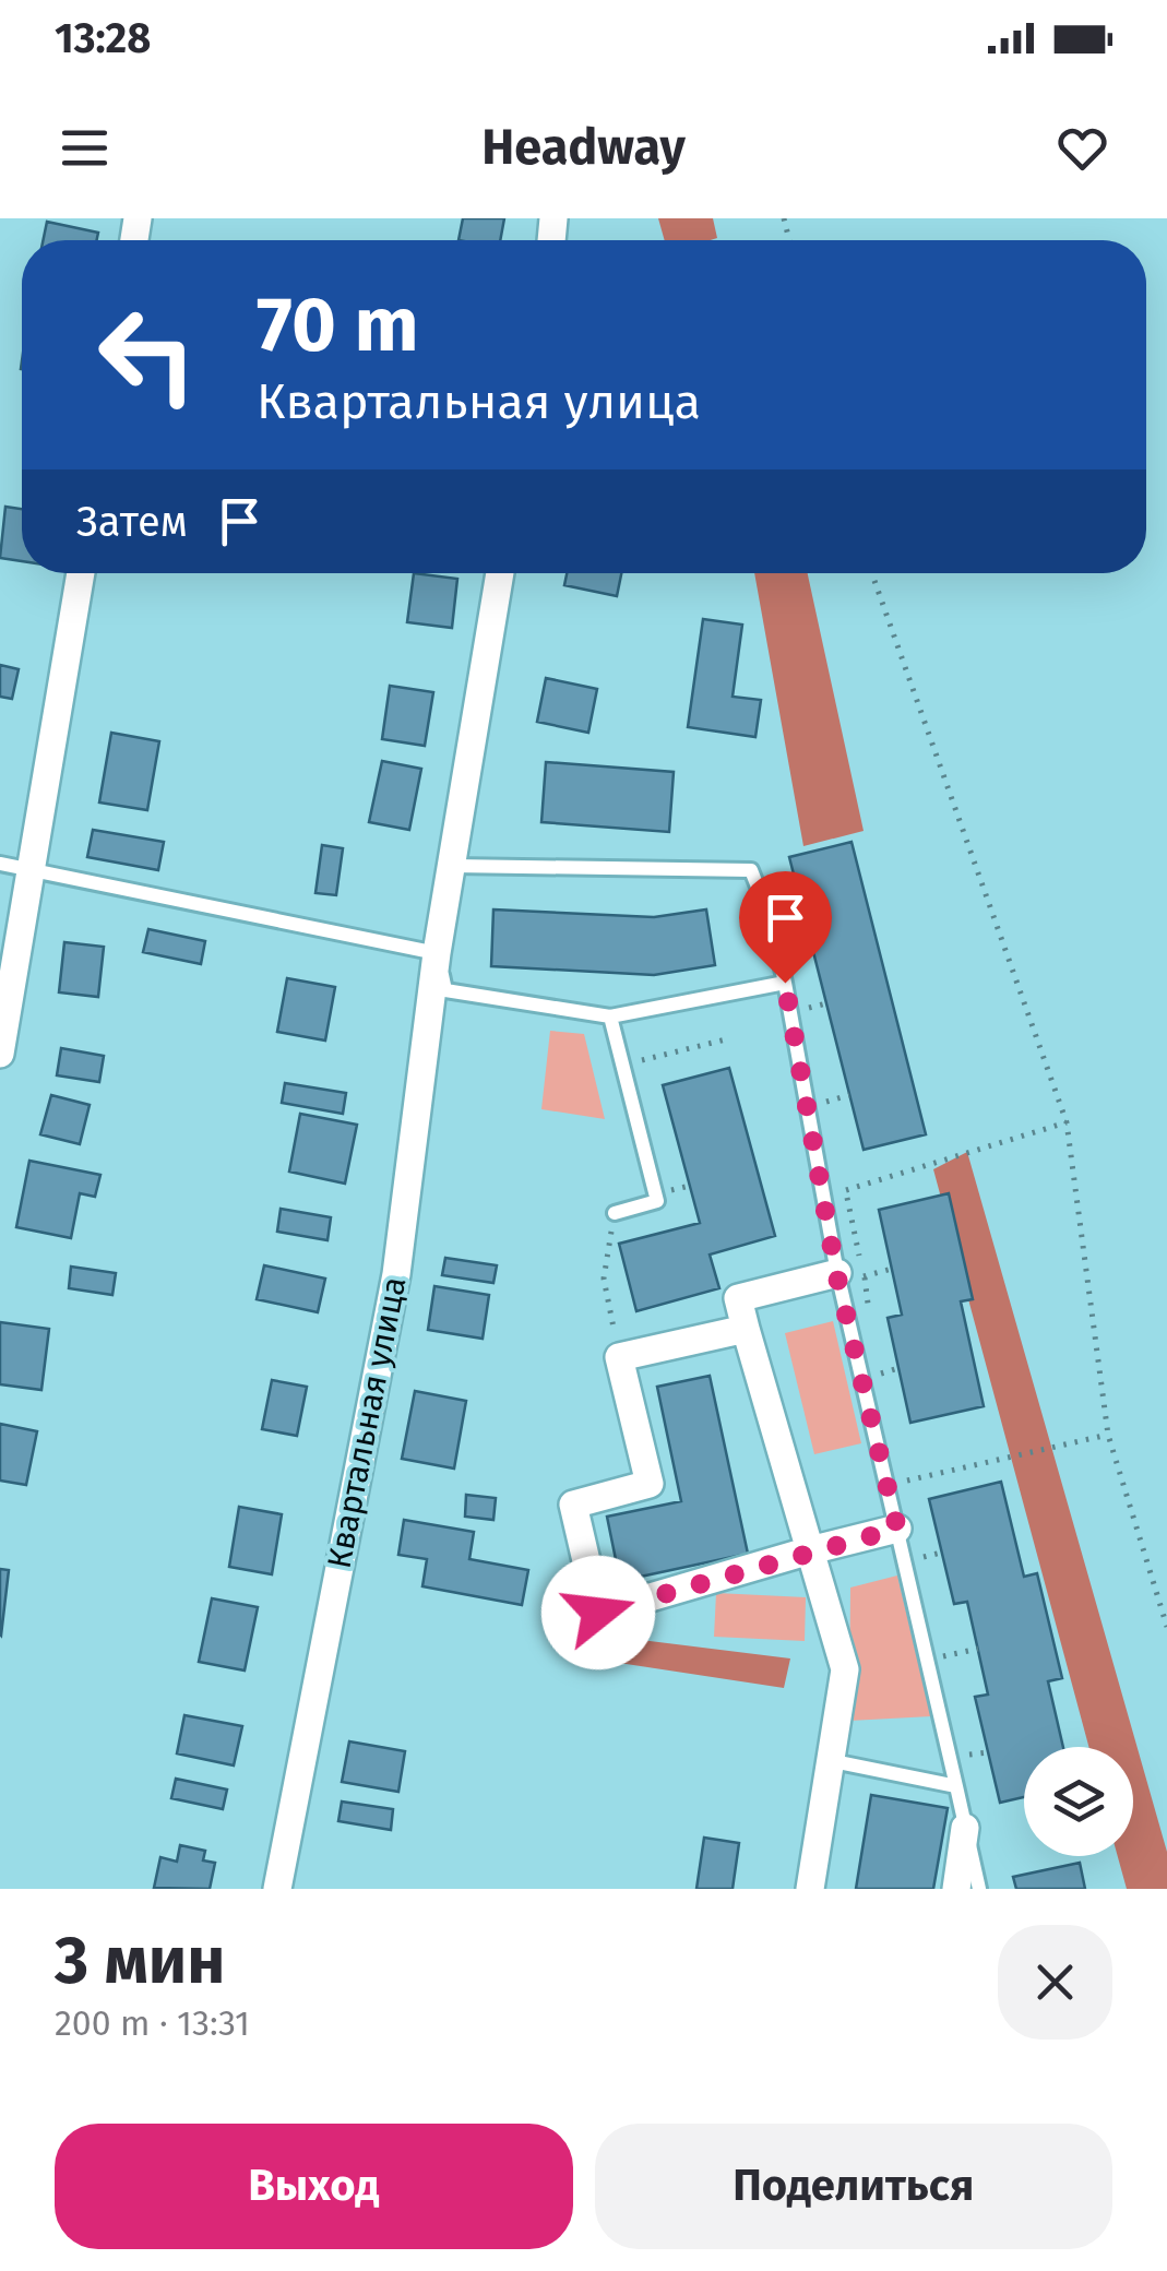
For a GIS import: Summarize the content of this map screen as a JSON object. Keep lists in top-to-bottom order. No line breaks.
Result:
{"streets":{"street":["Квартальная улица"]},"page":{"status":"13:28","header":"Headway","turn":["70 m","Квартальная улица"],"then":"Затем","heading":["3 мин","200 m · 13:31"],"buttons":["Выход","Поделиться"]}}
